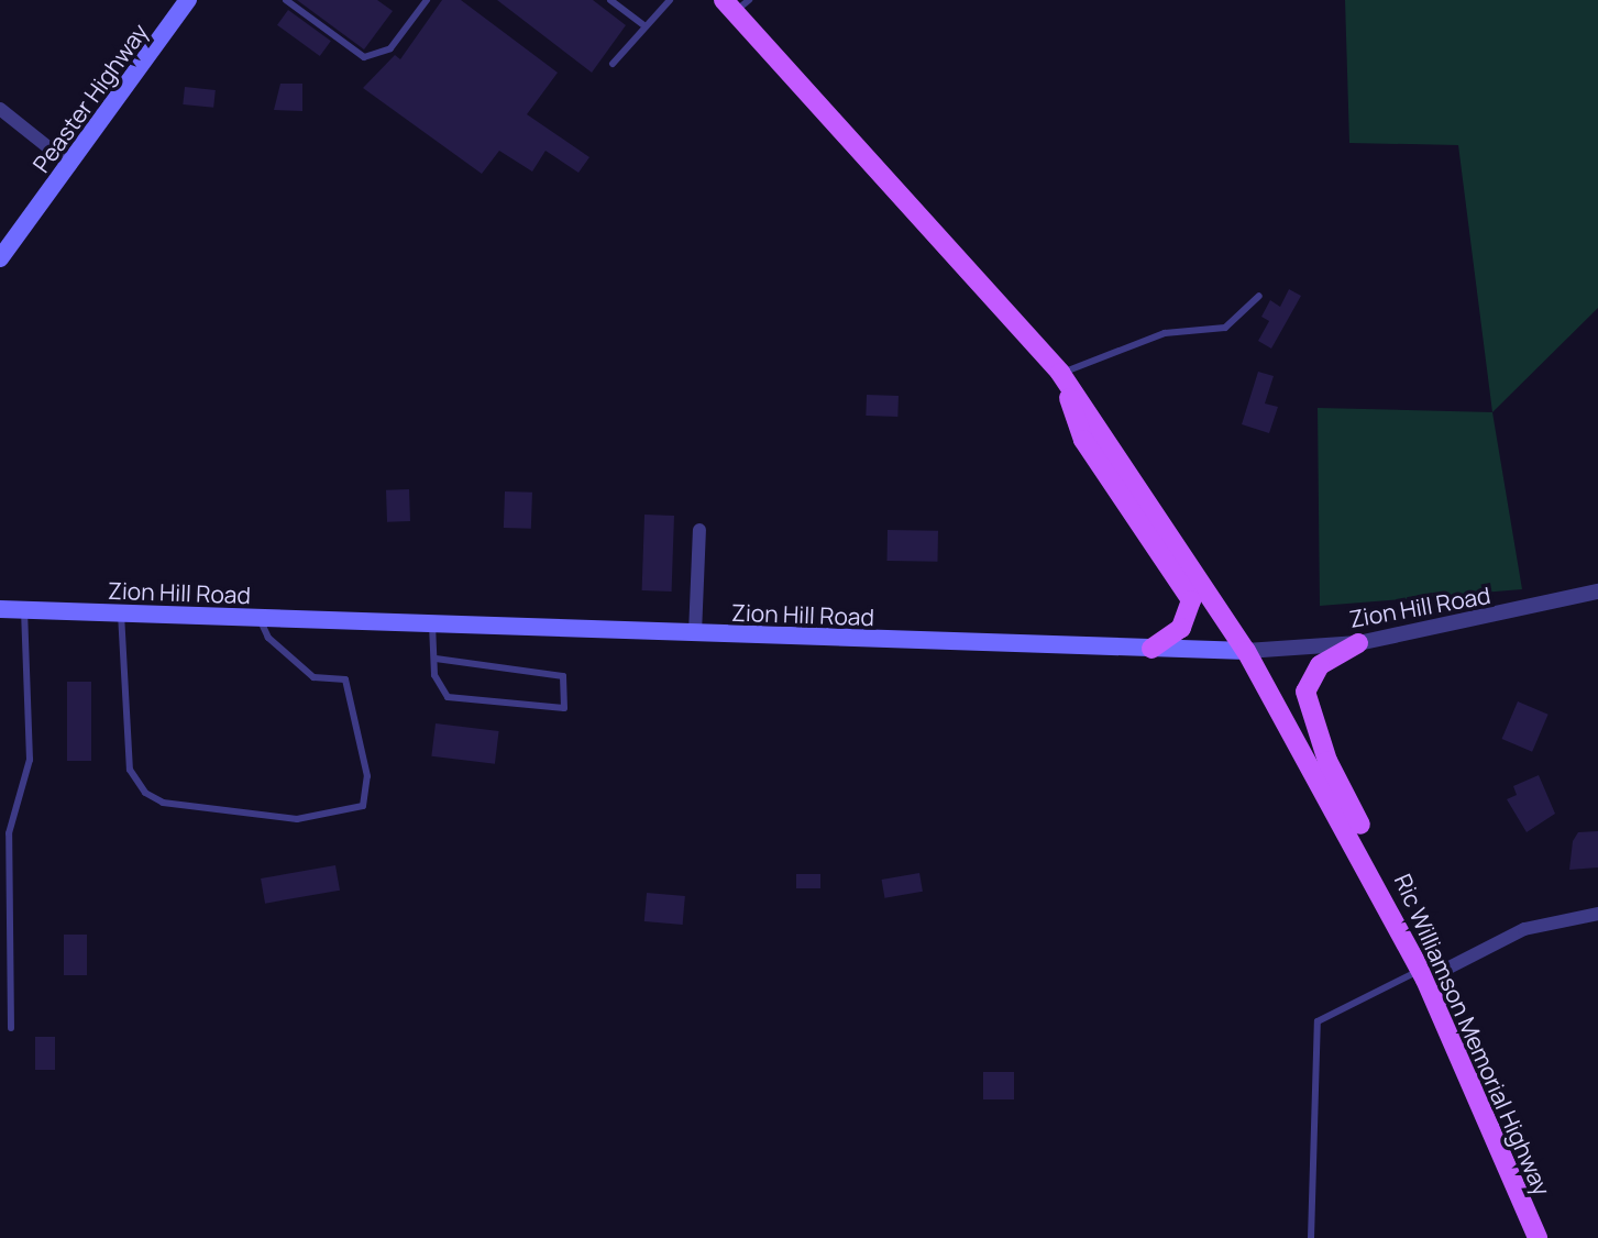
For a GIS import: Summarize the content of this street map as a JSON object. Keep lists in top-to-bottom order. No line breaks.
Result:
{"streets":{"main road":["Peaster Highway","Zion Hill Road","Ric Williamson Memorial Highway"]},"crossings":[["Zion Hill Road","Ric Williamson Memorial Highway"]]}
